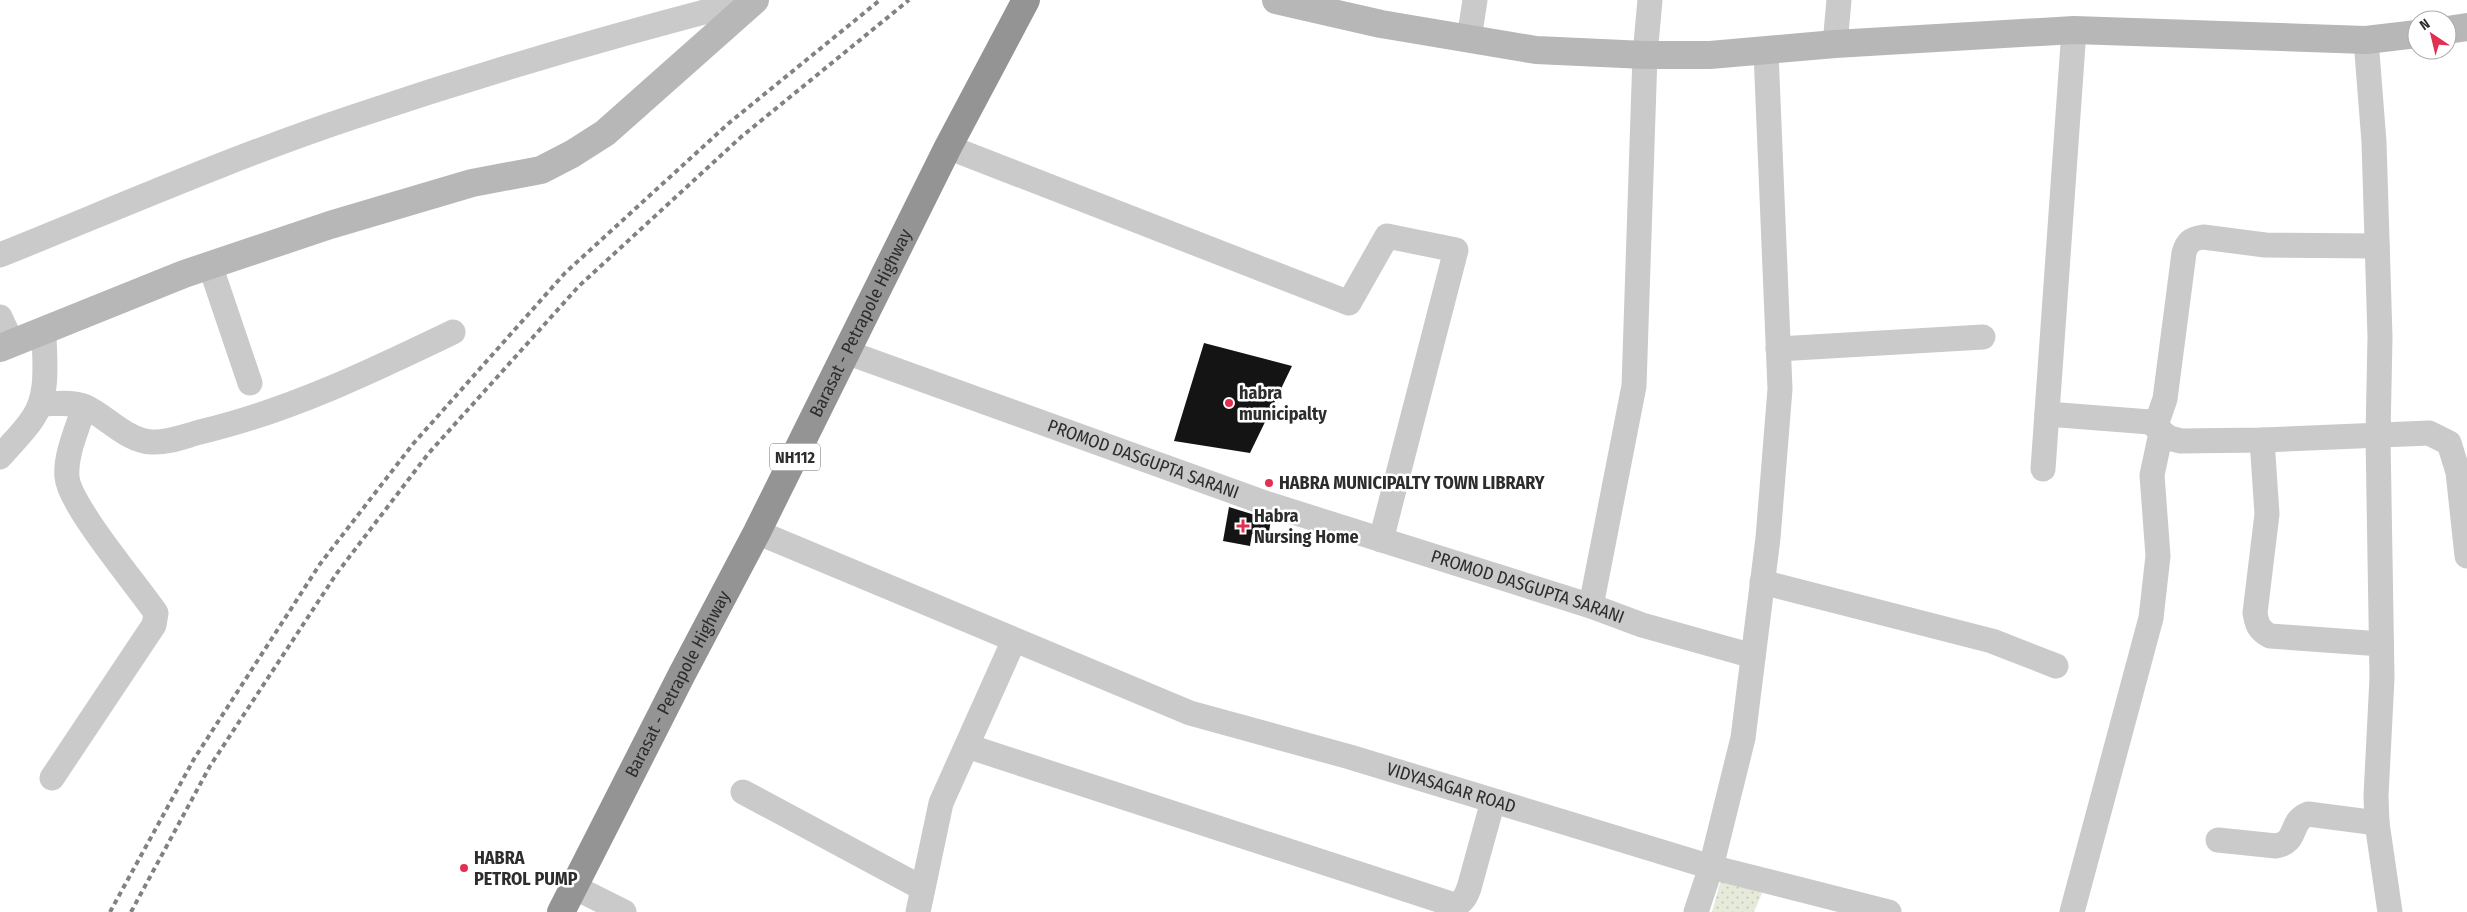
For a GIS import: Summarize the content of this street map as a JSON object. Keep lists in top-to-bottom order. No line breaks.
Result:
{"streets":{"highway":["Barasat - Petrapole Highway","NH112"],"street":["PROMOD DASGUPTA SARANI","VIDYASAGAR ROAD"]},"crossings":[["Barasat - Petrapole Highway","PROMOD DASGUPTA SARANI"],["Barasat - Petrapole Highway","VIDYASAGAR ROAD"]],"places":{"other":["habra municipalty","HABRA MUNICIPALTY TOWN LIBRARY","HABRA PETROL PUMP"],"health":["Habra Nursing Home"]},"north":"top left"}
